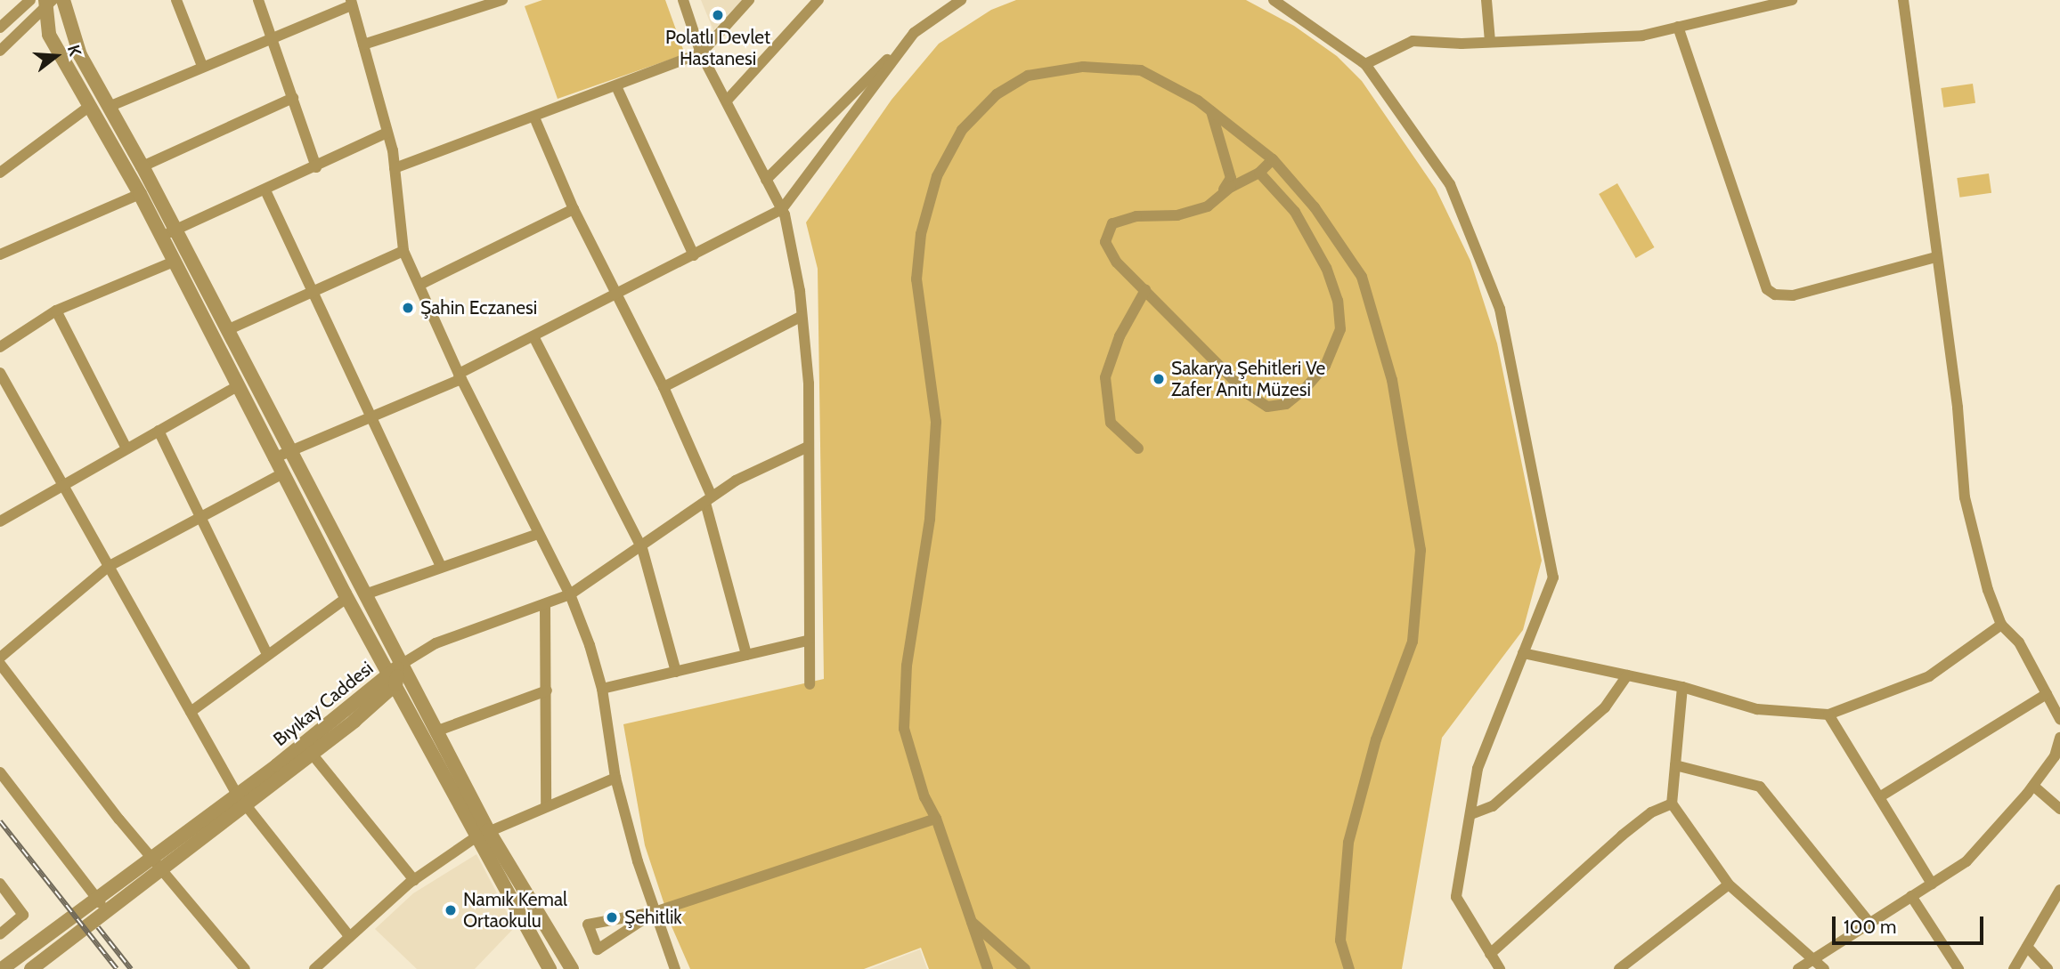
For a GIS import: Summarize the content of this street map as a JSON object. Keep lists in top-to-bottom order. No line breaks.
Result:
{"streets":{"street":["Bıyıkay Caddesi"]},"places":["Polatlı Devlet Hastanesi","Şahin Eczanesi","Sakarya Şehitleri Ve Zafer Anıtı Müzesi","Namık Kemal Ortaokulu","Şehitlik"],"scale_bar":"100 m","north":"right"}
